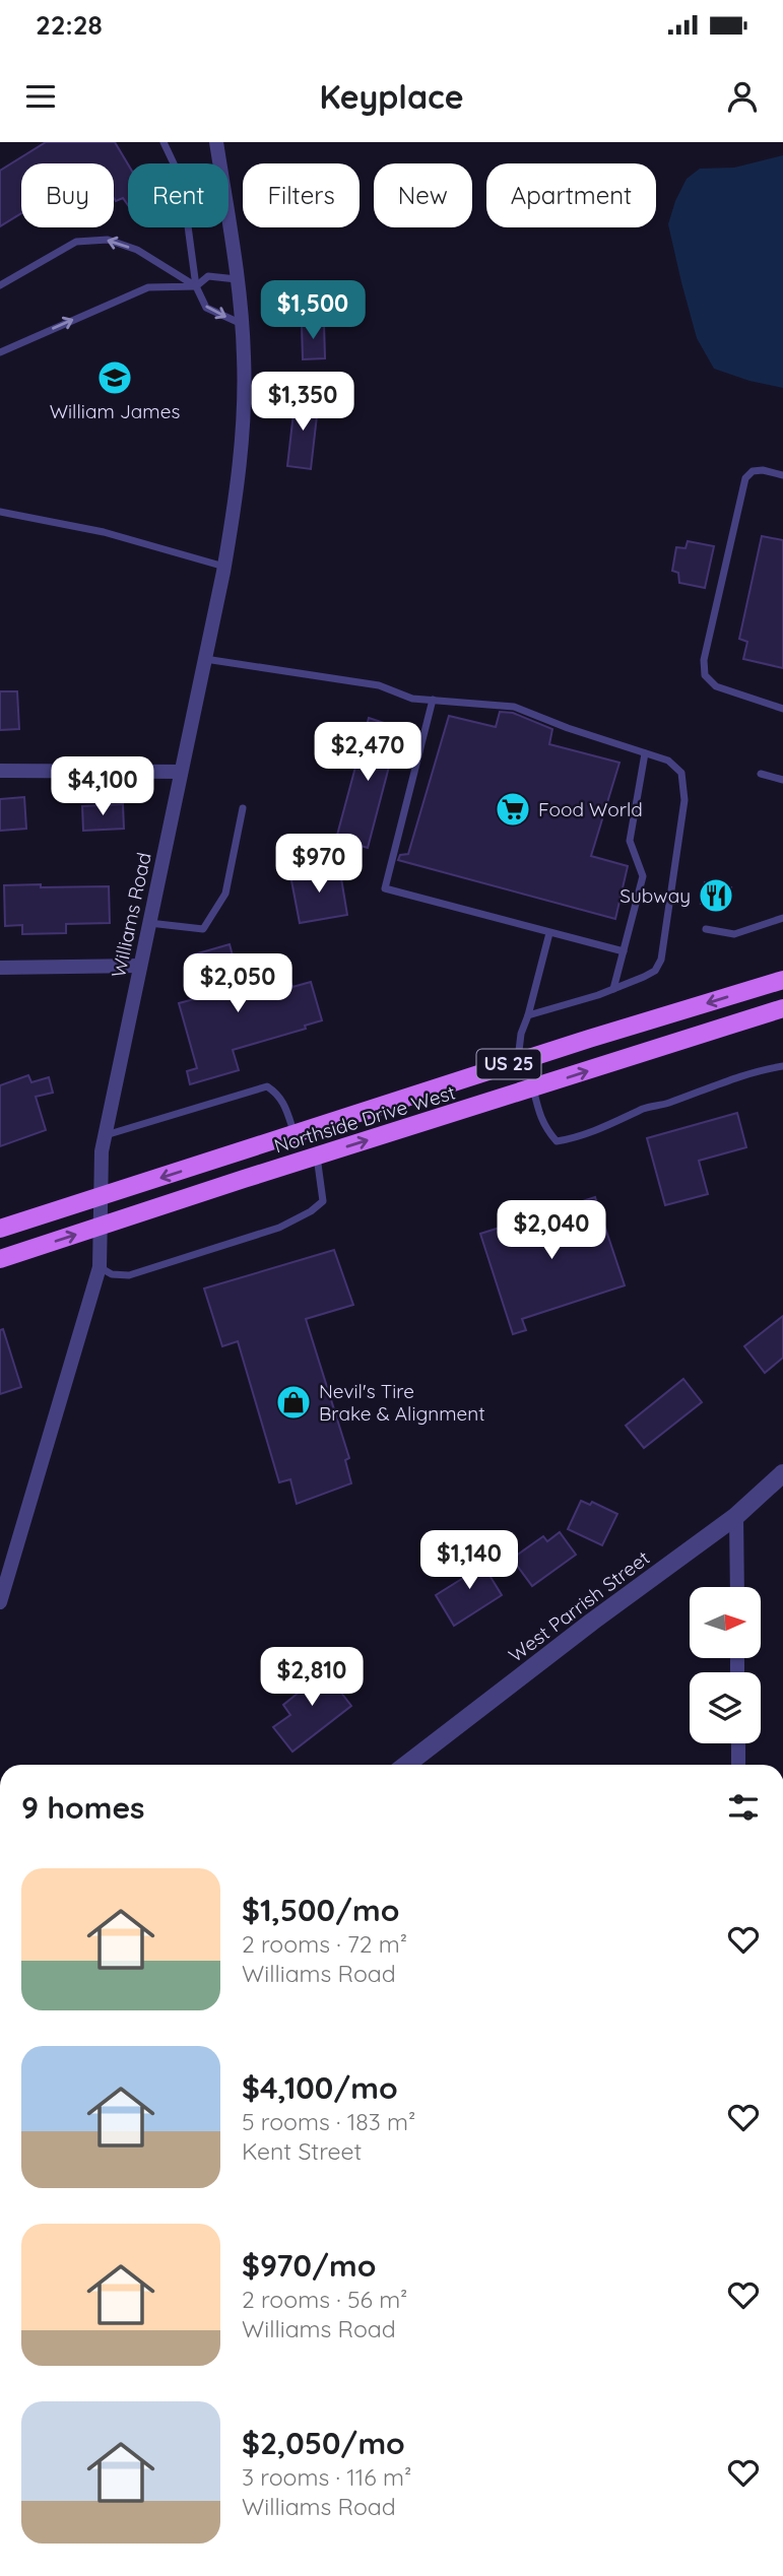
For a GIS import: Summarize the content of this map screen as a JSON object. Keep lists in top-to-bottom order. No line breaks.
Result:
{"streets":{"main road":["US 25","Northside Drive West"],"street":["Williams Road","West Parrish Street"]},"crossings":[["Williams Road","Northside Drive West"]],"places":{"school or university":["William James"],"supermarket":["Food World"],"restaurant":["Subway"],"shop":["Nevil's Tire Brake & Alignment"]},"north":"right","page":{"status":"22:28","header":"Keyplace","chip":["Buy","Rent","Filters","New","Apartment"],"price":["$1,500","$1,350","$2,470","$4,100","$970","$2,050","$2,040","$1,140","$2,810"],"heading":"9 homes","list":[{"name":"$1,500/mo","note":"2 rooms · 72 m² · Williams Road"},{"name":"$4,100/mo","note":"5 rooms · 183 m² · Kent Street"},{"name":"$970/mo","note":"2 rooms · 56 m² · Williams Road"},{"name":"$2,050/mo","note":"3 rooms · 116 m² · Williams Road"}]}}
